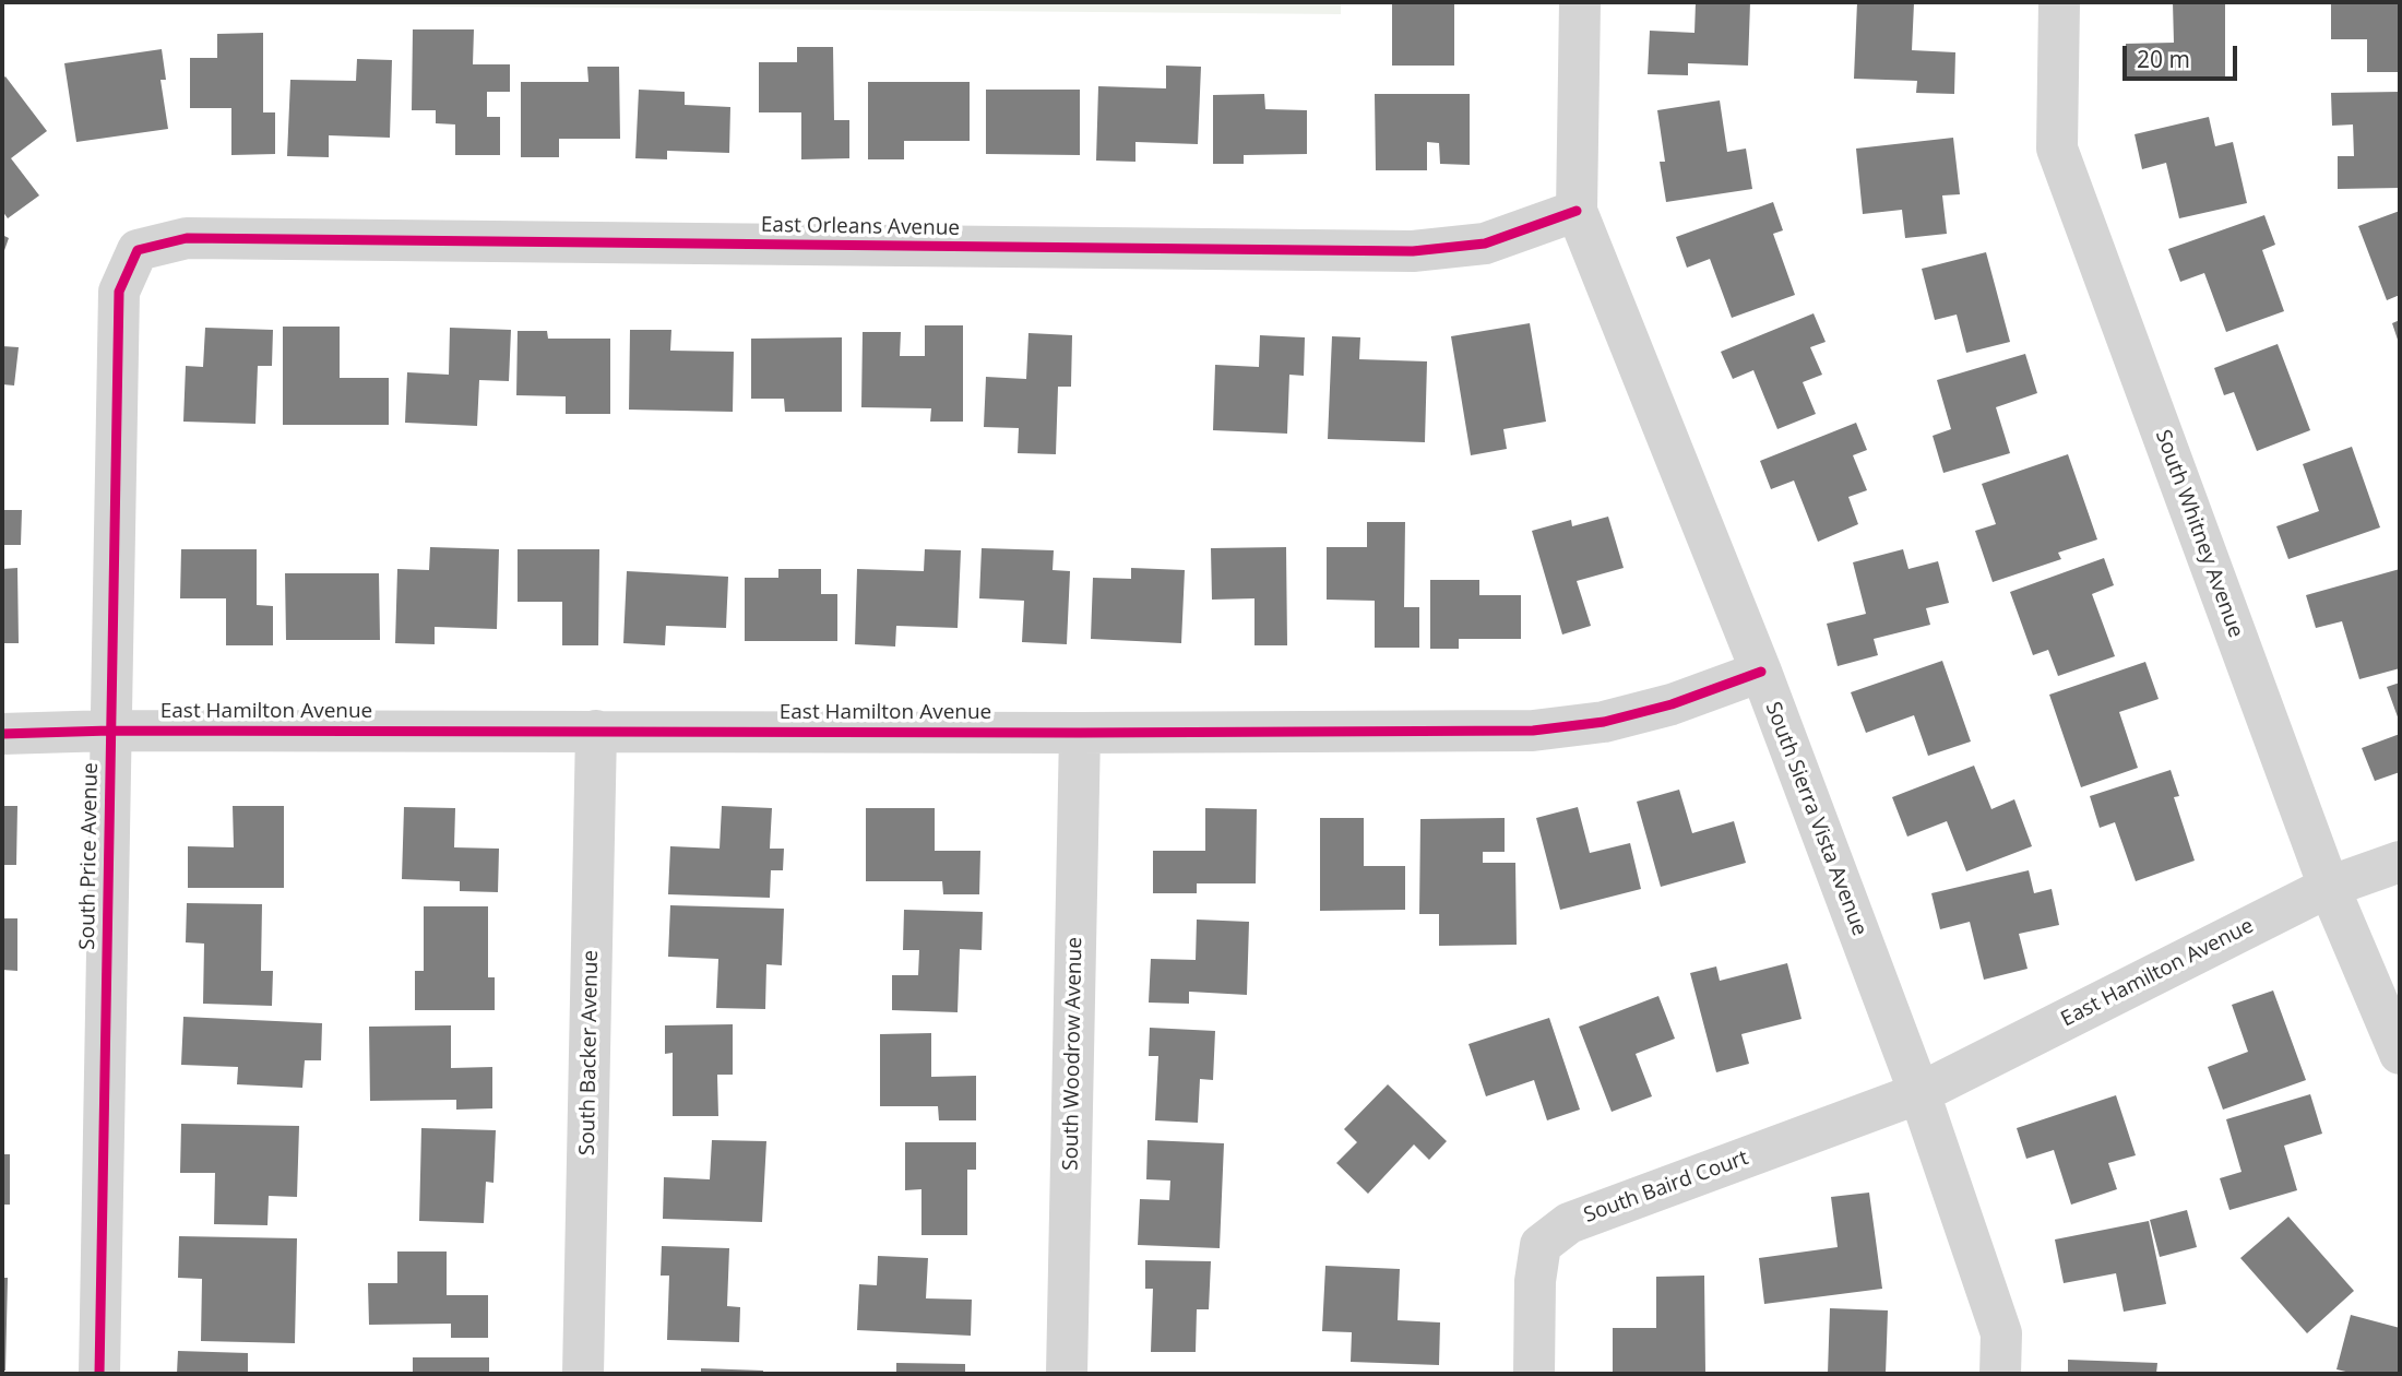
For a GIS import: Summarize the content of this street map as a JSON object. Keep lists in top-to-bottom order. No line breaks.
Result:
{"streets":{"street":["East Orleans Avenue","South Whitney Avenue","East Hamilton Avenue","South Sierra Vista Avenue","South Price Avenue","South Backer Avenue","South Woodrow Avenue","South Baird Court"]},"crossings":[["East Orleans Avenue","South Sierra Vista Avenue"],["East Orleans Avenue","South Price Avenue"],["South Whitney Avenue","East Hamilton Avenue"],["East Hamilton Avenue","South Sierra Vista Avenue"],["East Hamilton Avenue","South Price Avenue"],["East Hamilton Avenue","South Backer Avenue"],["East Hamilton Avenue","South Woodrow Avenue"],["East Hamilton Avenue","South Baird Court"],["South Sierra Vista Avenue","South Baird Court"]],"scale_bar":"20 m"}
